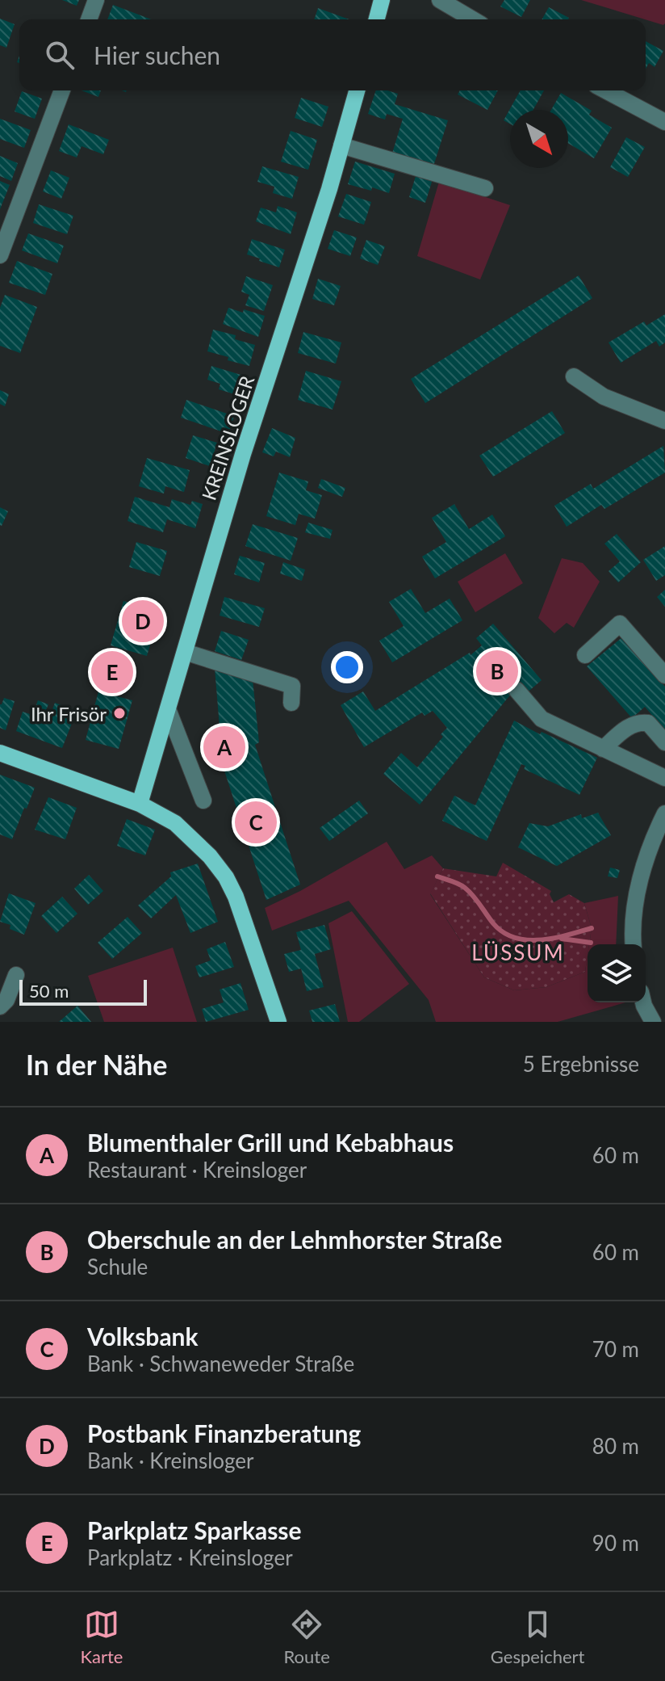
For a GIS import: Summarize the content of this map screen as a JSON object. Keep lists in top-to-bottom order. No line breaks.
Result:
{"streets":{"main road":["KREINSLOGER"]},"districts":["LÜSSUM"],"places":["Ihr Frisör"],"scale_bar":"50 m","north":"bottom right","page":{"search":"Hier suchen","pins":["D","B","E","A","C"],"scale":"50 m","heading":["In der Nähe","5 Ergebnisse"],"list":[{"mark":"A","name":"Blumenthaler Grill und Kebabhaus","note":"Restaurant · Kreinsloger","value":"60 m"},{"mark":"B","name":"Oberschule an der Lehmhorster Straße","note":"Schule","value":"60 m"},{"mark":"C","name":"Volksbank","note":"Bank · Schwaneweder Straße","value":"70 m"},{"mark":"D","name":"Postbank Finanzberatung","note":"Bank · Kreinsloger","value":"80 m"},{"mark":"E","name":"Parkplatz Sparkasse","note":"Parkplatz · Kreinsloger","value":"90 m"}],"nav":["Karte","Route","Gespeichert"]}}
